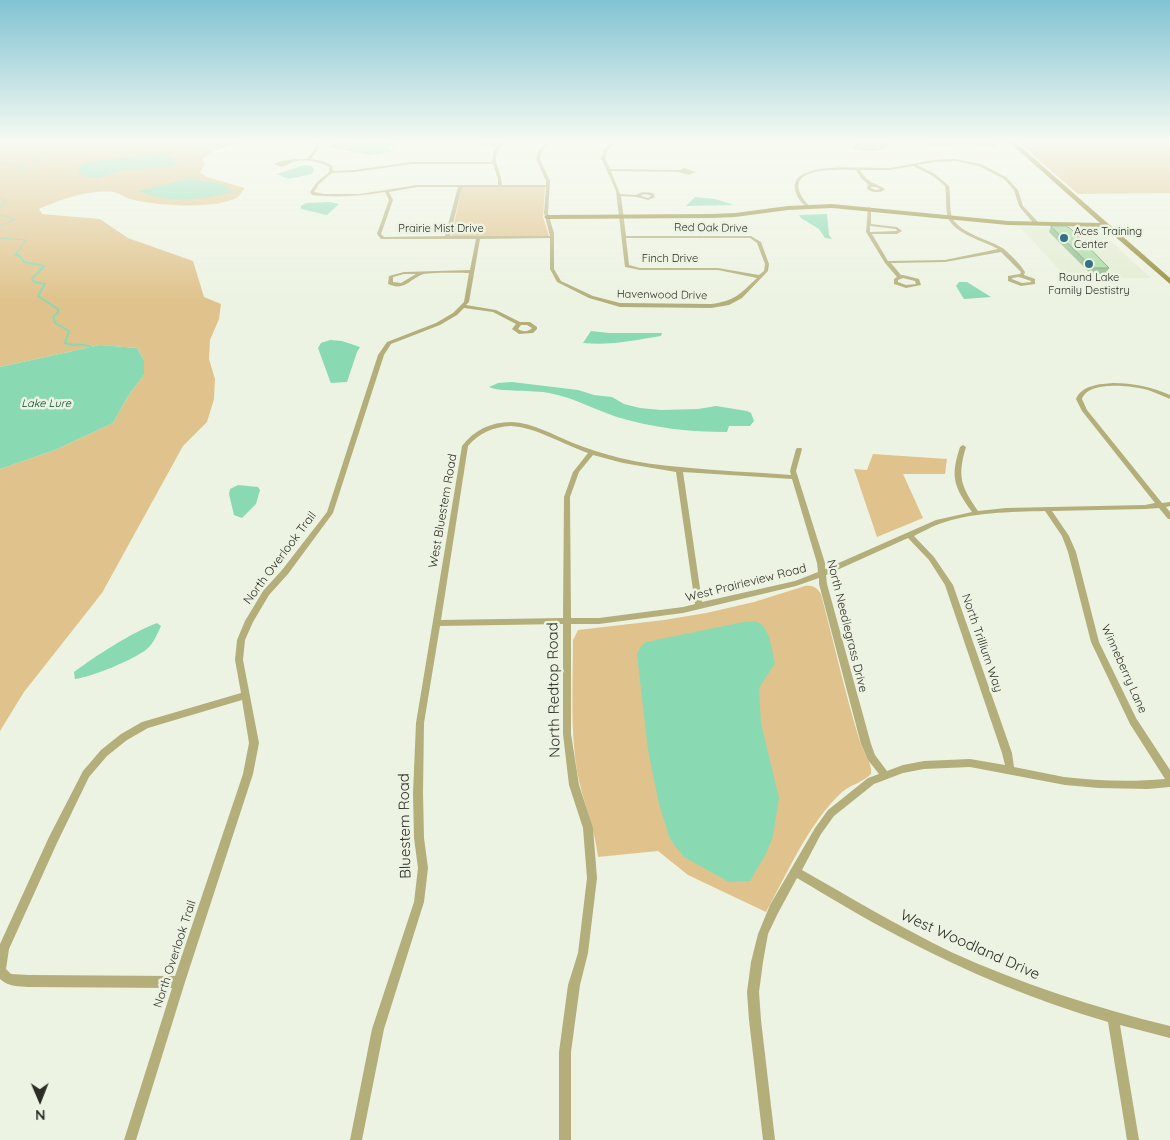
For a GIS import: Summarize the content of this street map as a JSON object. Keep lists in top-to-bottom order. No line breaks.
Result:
{"streets":{"street":["Red Oak Drive","Prairie Mist Drive","Finch Drive","Havenwood Drive","West Bluestem Road","North Overlook Trail","West Prairieview Road","North Needlegrass Drive","North Trillium Way","Winneberry Lane","North Redtop Road","Bluestem Road","West Woodland Drive"]},"crossings":[["Red Oak Drive","Finch Drive"],["Red Oak Drive","Havenwood Drive"],["Prairie Mist Drive","Havenwood Drive"],["Finch Drive","Havenwood Drive"],["West Bluestem Road","West Prairieview Road"],["West Bluestem Road","North Needlegrass Drive"],["West Bluestem Road","North Redtop Road"],["West Bluestem Road","Bluestem Road"],["West Prairieview Road","North Needlegrass Drive"],["West Prairieview Road","North Trillium Way"],["West Prairieview Road","Winneberry Lane"],["West Prairieview Road","North Redtop Road"],["West Prairieview Road","Bluestem Road"]],"water":["Lake Lure"],"places":["Aces Training Center","Round Lake Family Destistry"],"north":"bottom"}
